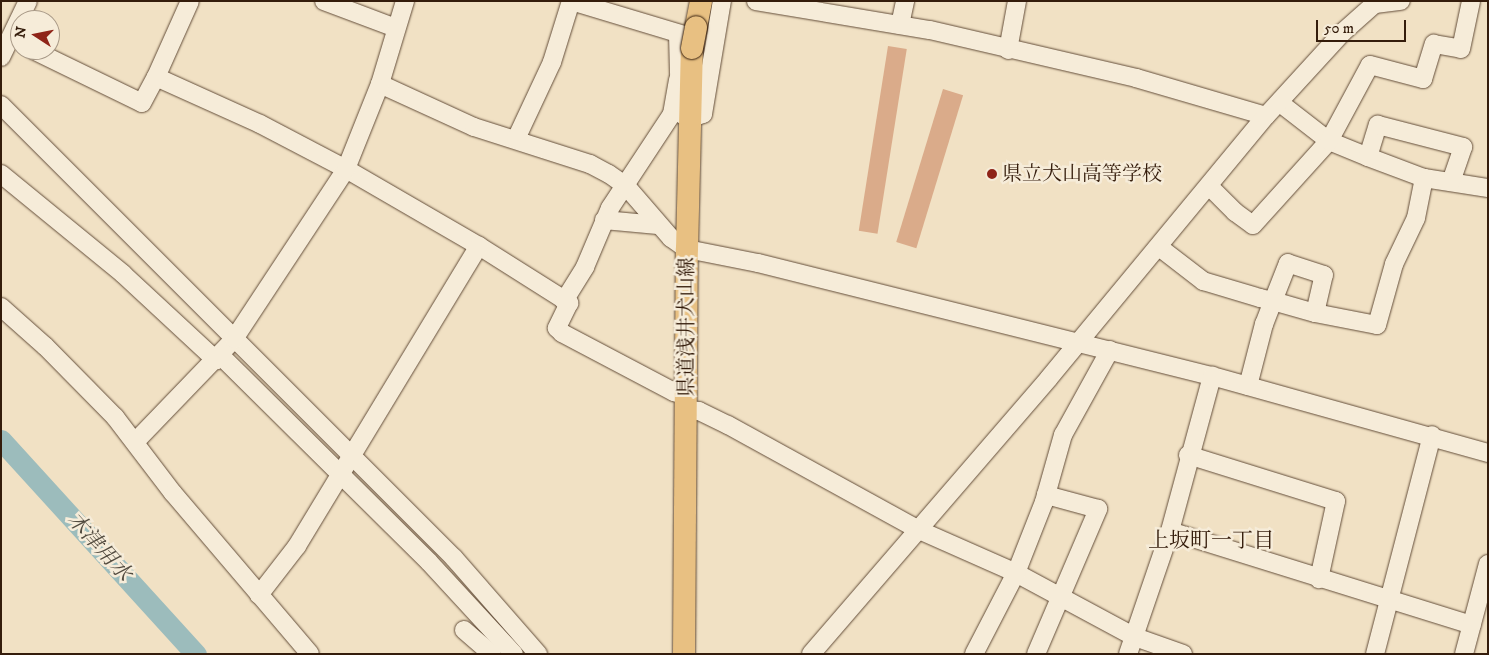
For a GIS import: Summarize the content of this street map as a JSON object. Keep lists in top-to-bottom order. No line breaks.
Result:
{"streets":{"main road":["県道浅井犬山線"]},"districts":["上坂町一丁目"],"water":["木津用水"],"places":["県立犬山高等学校"],"scale_bar":"50 m","north":"left"}
